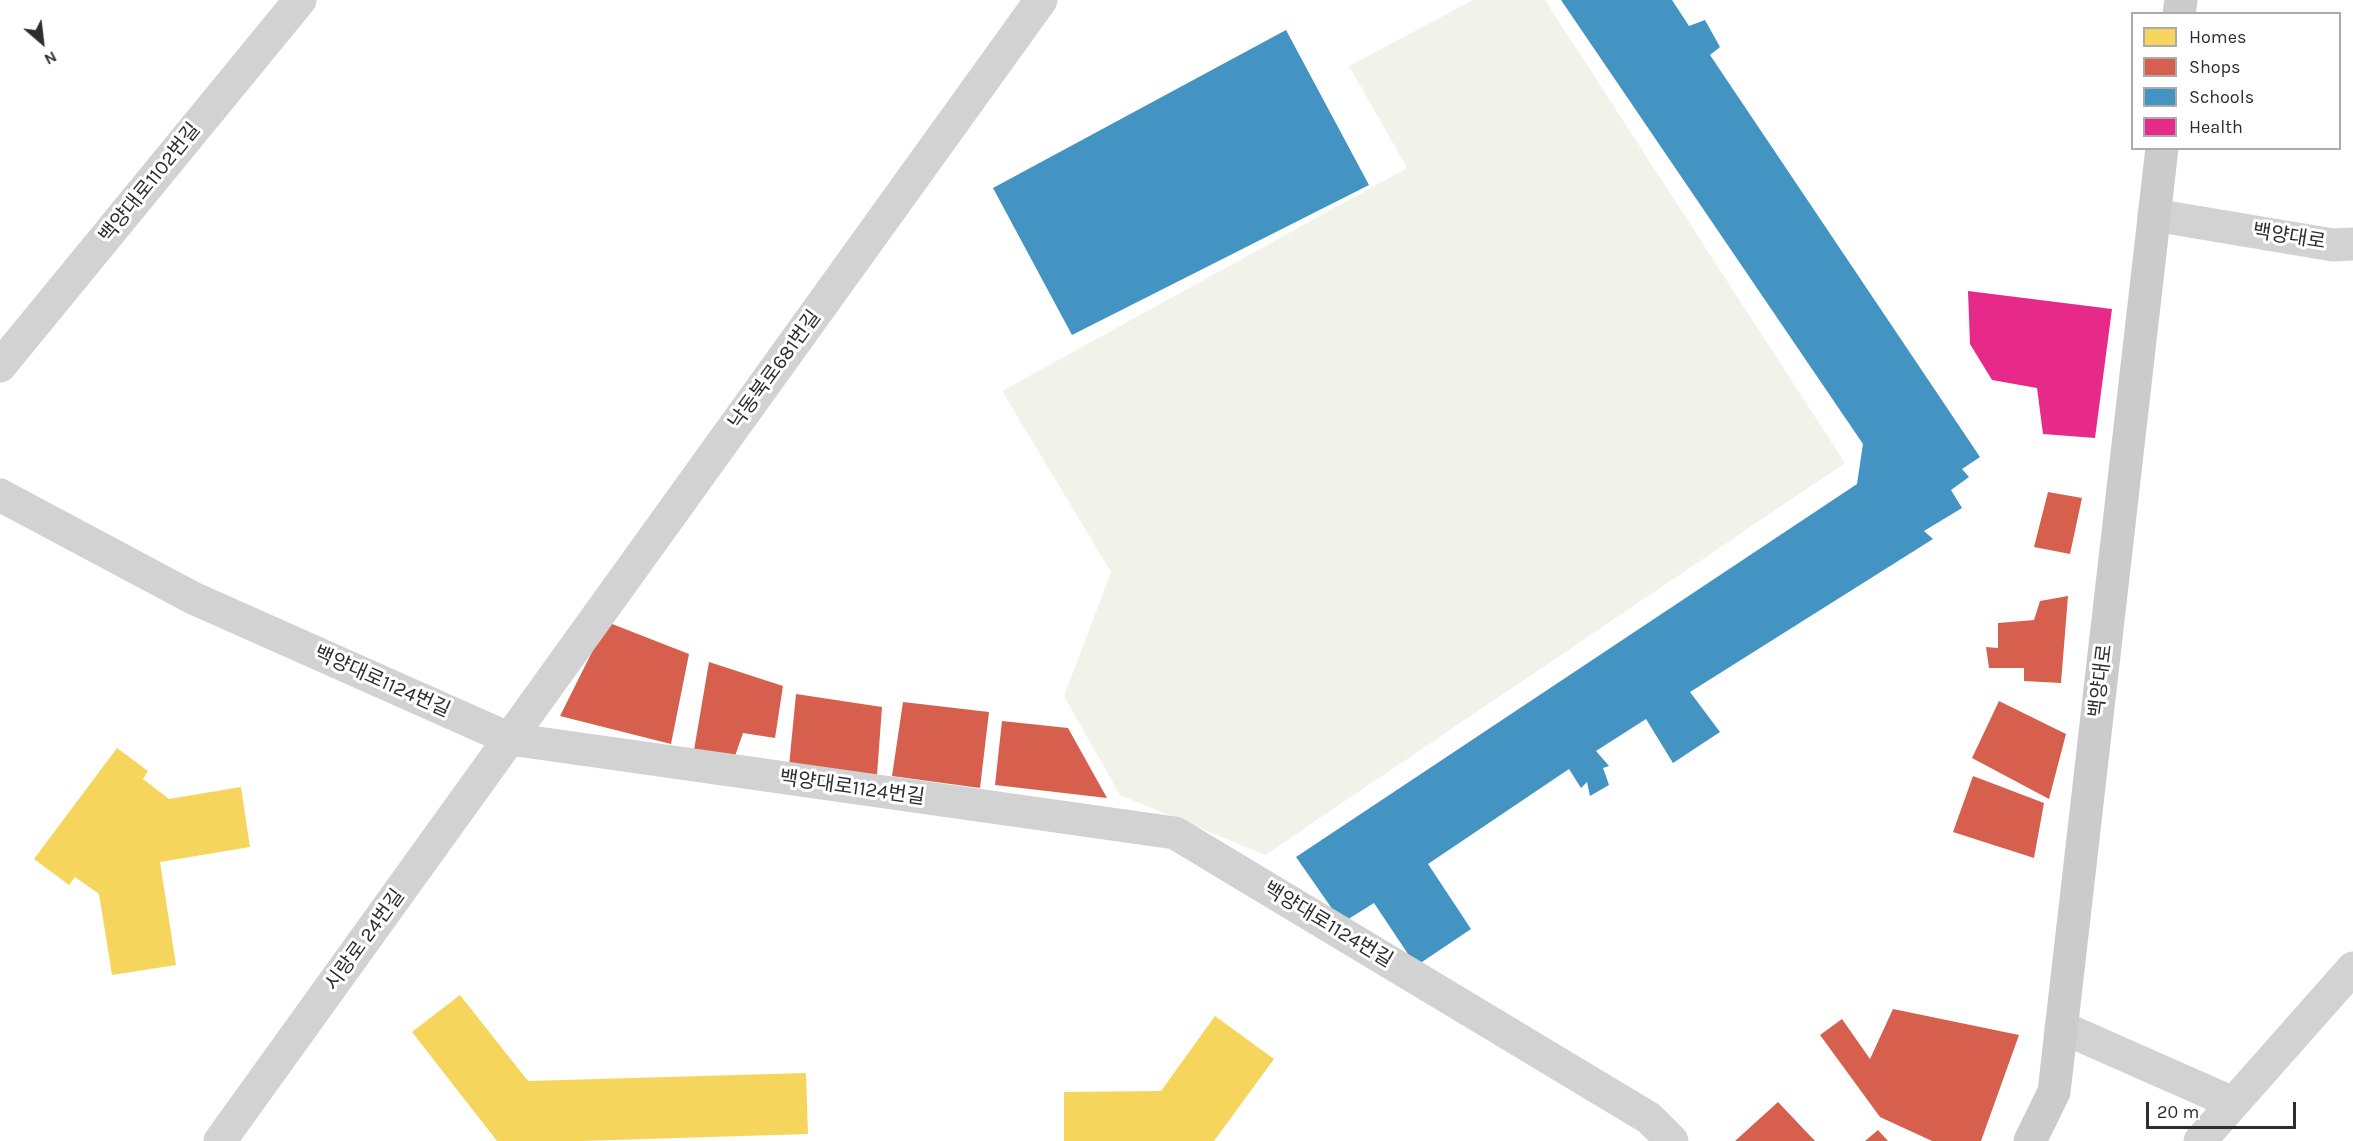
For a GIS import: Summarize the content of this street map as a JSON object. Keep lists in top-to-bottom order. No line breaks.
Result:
{"streets":{"main road":["백양대로"],"street":["백양대로1102번길","낙동북로681번길","백양대로1124번길","시랑로 24번길"]},"crossings":[["낙동북로681번길","백양대로1124번길"],["낙동북로681번길","시랑로 24번길"],["백양대로1124번길","시랑로 24번길"]],"legend":["Homes","Shops","Schools","Health"],"scale_bar":"20 m","north":"bottom right"}
